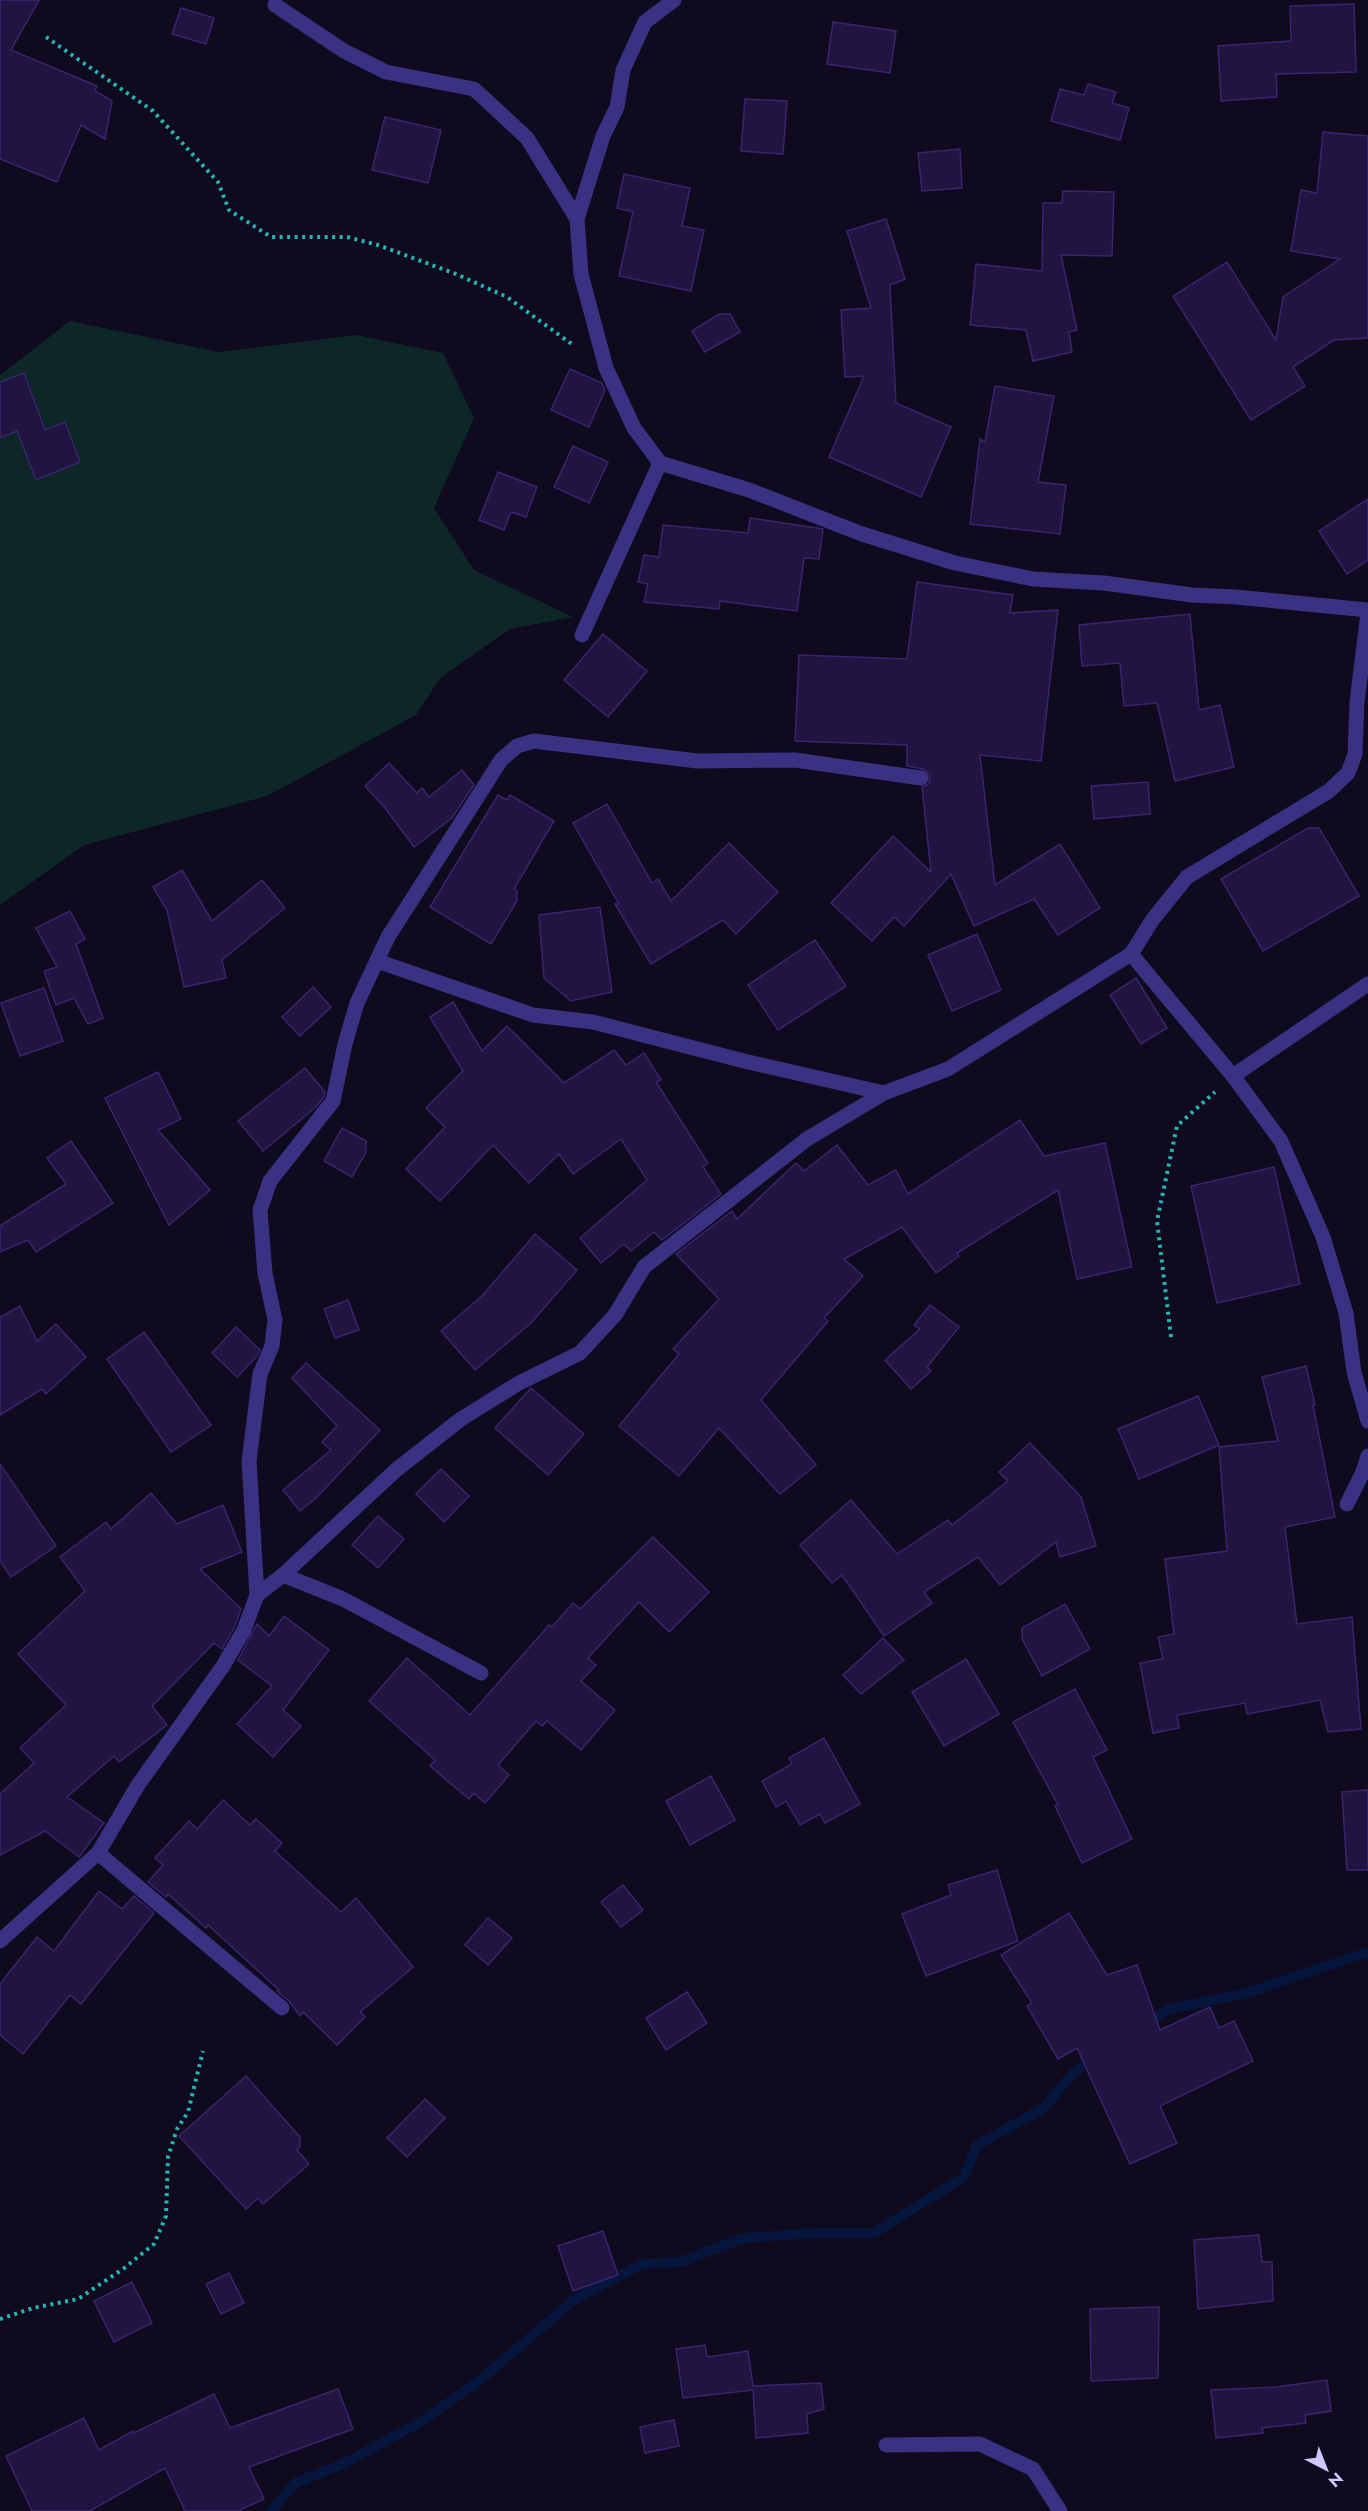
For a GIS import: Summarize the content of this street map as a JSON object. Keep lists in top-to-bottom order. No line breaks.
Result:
{"north":"bottom right"}
